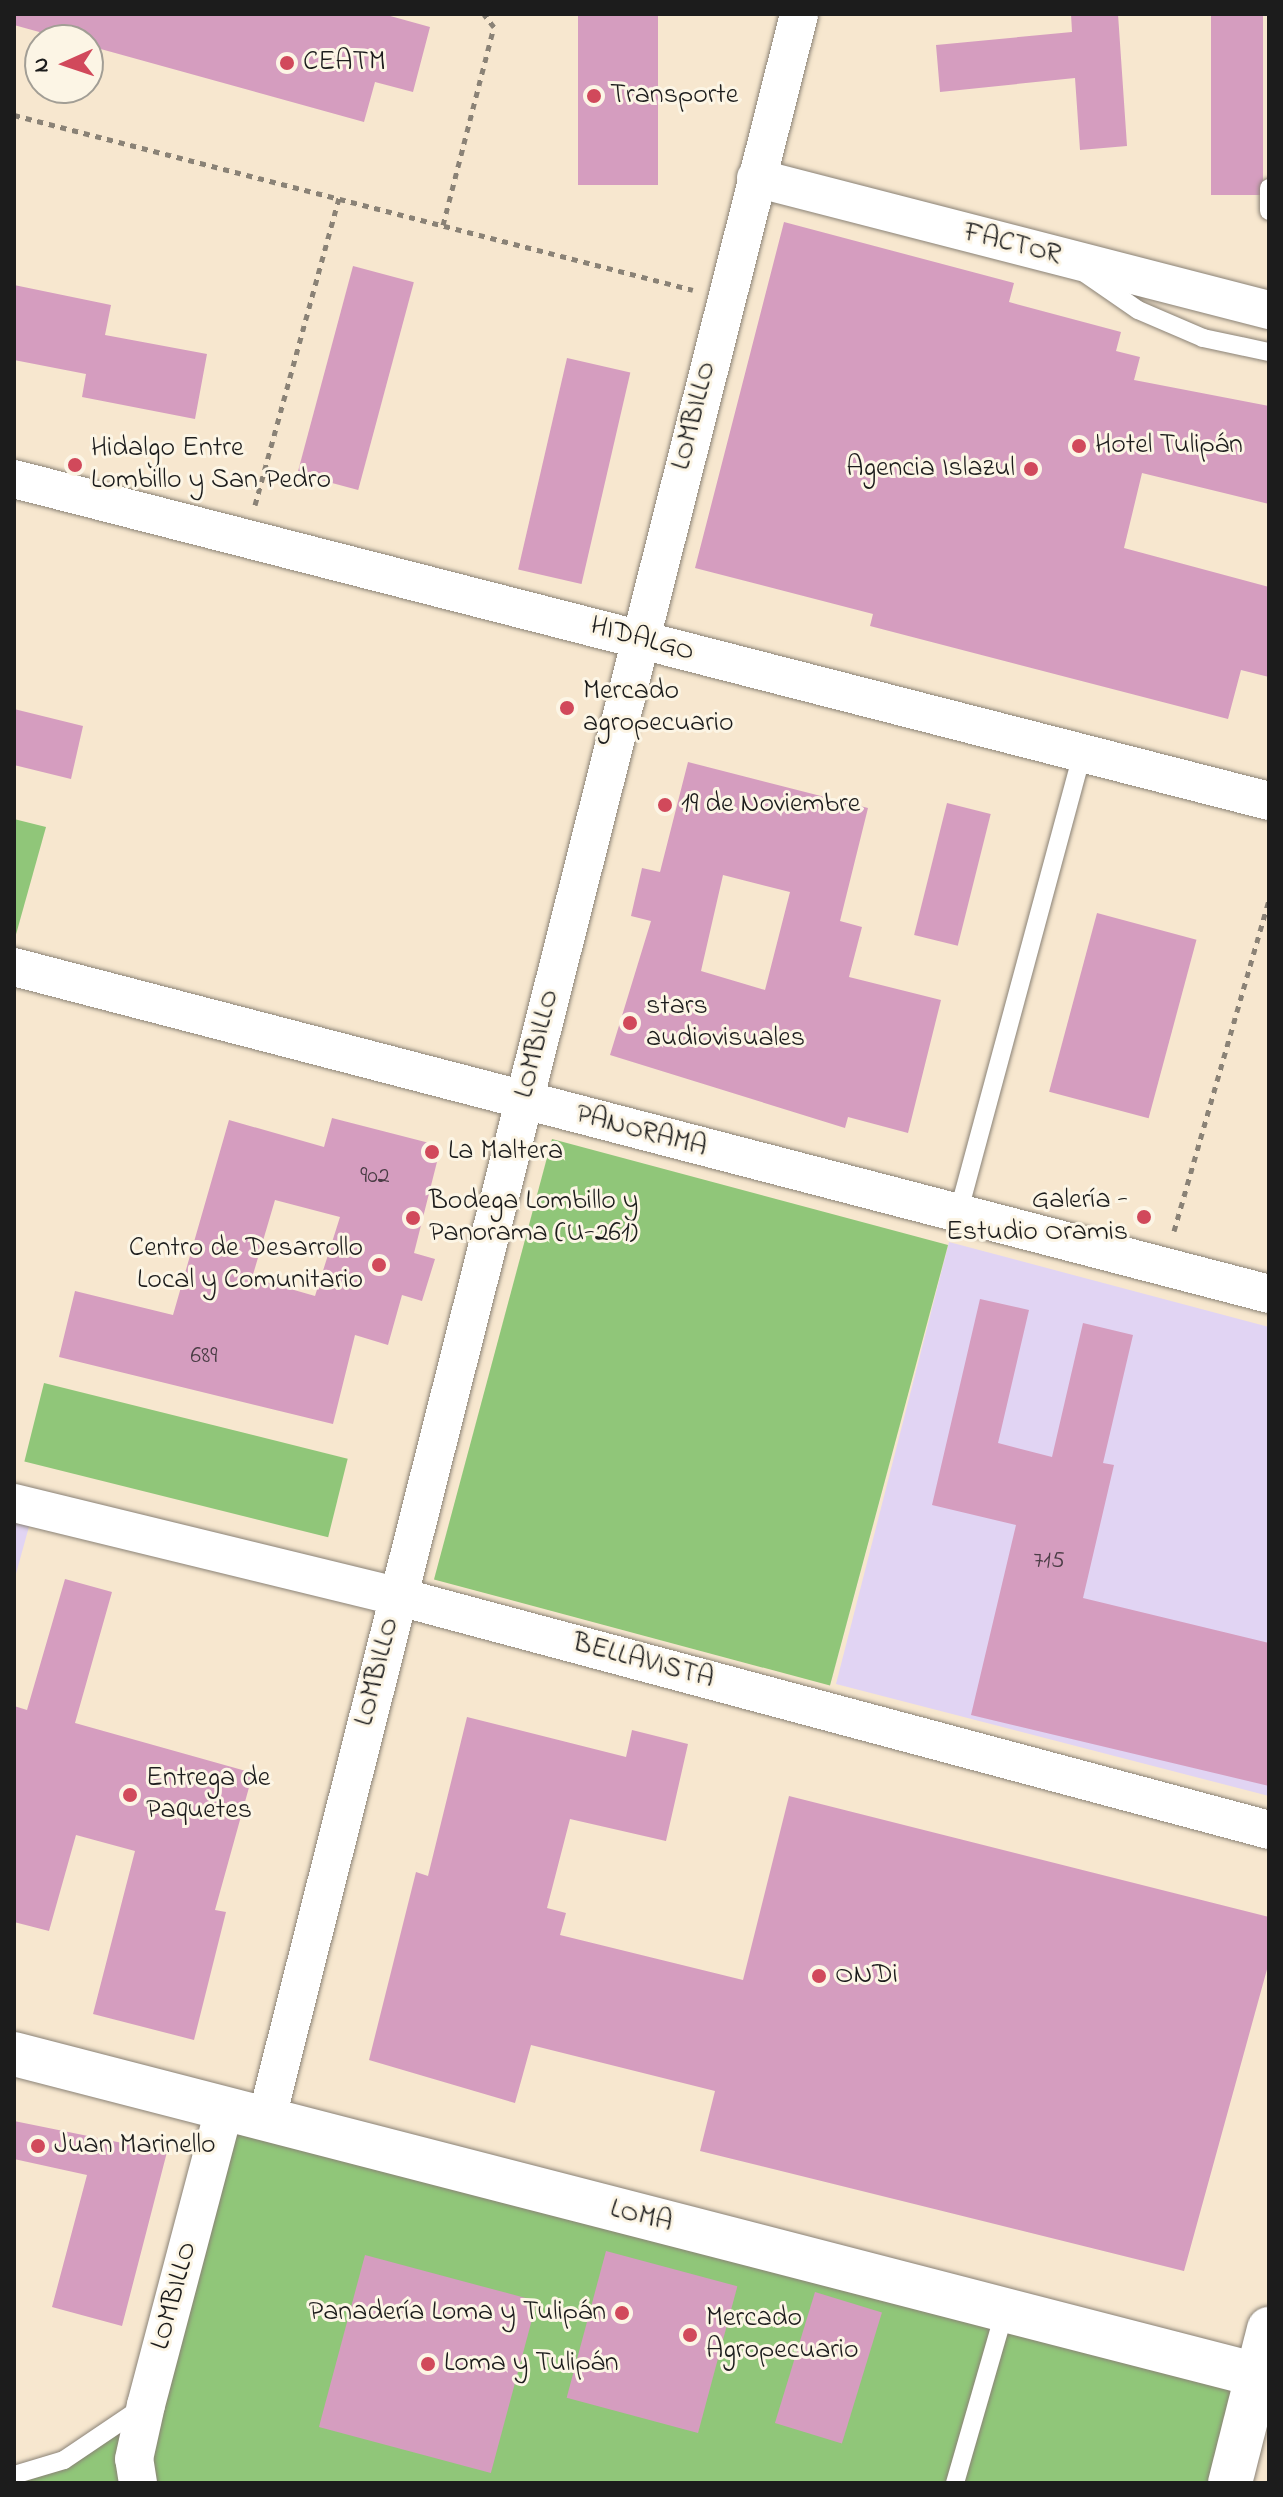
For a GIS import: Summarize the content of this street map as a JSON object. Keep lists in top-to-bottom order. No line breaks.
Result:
{"streets":{"street":["FACTOR","LOMBILLO","HIDALGO","PANORAMA","BELLAVISTA","LOMA"]},"crossings":[["FACTOR","LOMBILLO"],["LOMBILLO","HIDALGO"],["LOMBILLO","PANORAMA"],["LOMBILLO","BELLAVISTA"],["LOMBILLO","LOMA"]],"places":["CEATM","Transporte","Hotel Tulipán","Hidalgo Entre Lombillo y San Pedro","Agencia Islazul","Mercado agropecuario","19 de Noviembre","stars audiovisuales","La Maltera","Galería - Estudio Oramis","Bodega Lombillo y Panorama (U-261)","Centro de Desarrollo Local y Comunitario","Entrega de Paquetes","ONDi","Juan Marinello","Panadería Loma y Tulipán","Mercado Agropecuario","Loma y Tulipán"],"house_numbers":["902","689","715"],"north":"left"}
